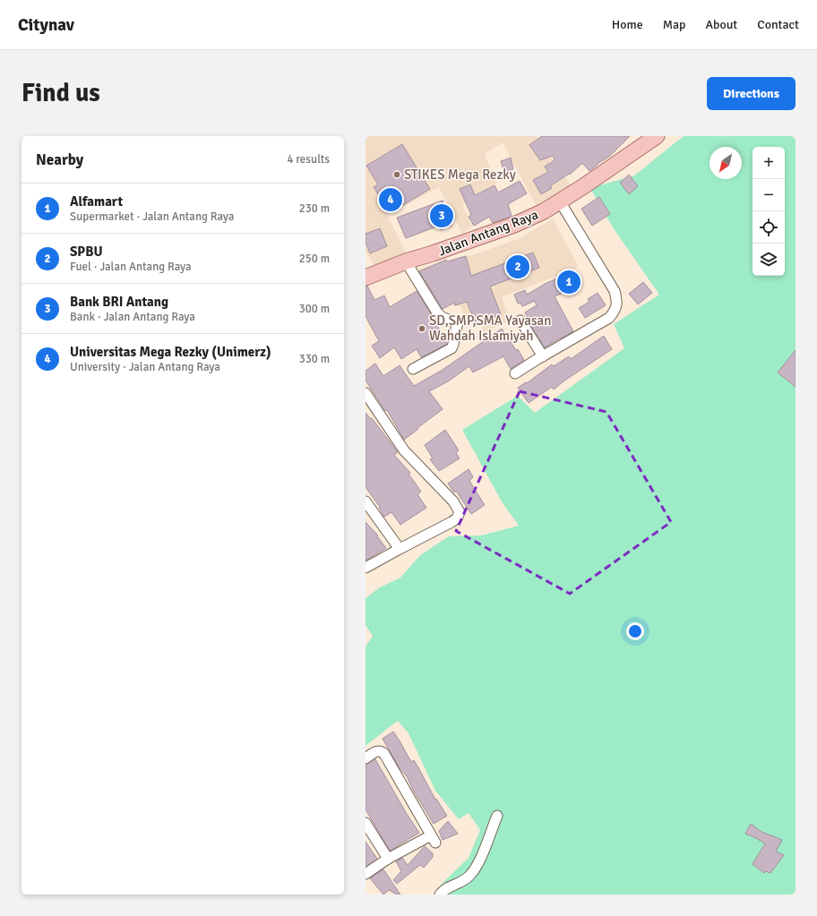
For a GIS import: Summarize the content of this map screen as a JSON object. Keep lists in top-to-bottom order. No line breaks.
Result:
{"streets":{"main road":["Jalan Antang Raya"]},"places":["STIKES Mega Rezky","SD,SMP,SMA Yayasan Wahdah Islamiyah"],"north":"bottom left","page":{"header":"Citynav","nav":["Home","Map","About","Contact"],"buttons":"Directions","title":"Find us","heading":["Nearby","4 results"],"map_buttons":["+","−"],"list":[{"mark":"1","name":"Alfamart","note":"Supermarket · Jalan Antang Raya","value":"230 m"},{"mark":"2","name":"SPBU","note":"Fuel · Jalan Antang Raya","value":"250 m"},{"mark":"3","name":"Bank BRI Antang","note":"Bank · Jalan Antang Raya","value":"300 m"},{"mark":"4","name":"Universitas Mega Rezky (Unimerz)","note":"University · Jalan Antang Raya","value":"330 m"}],"pins":["4","3","2","1"]}}
